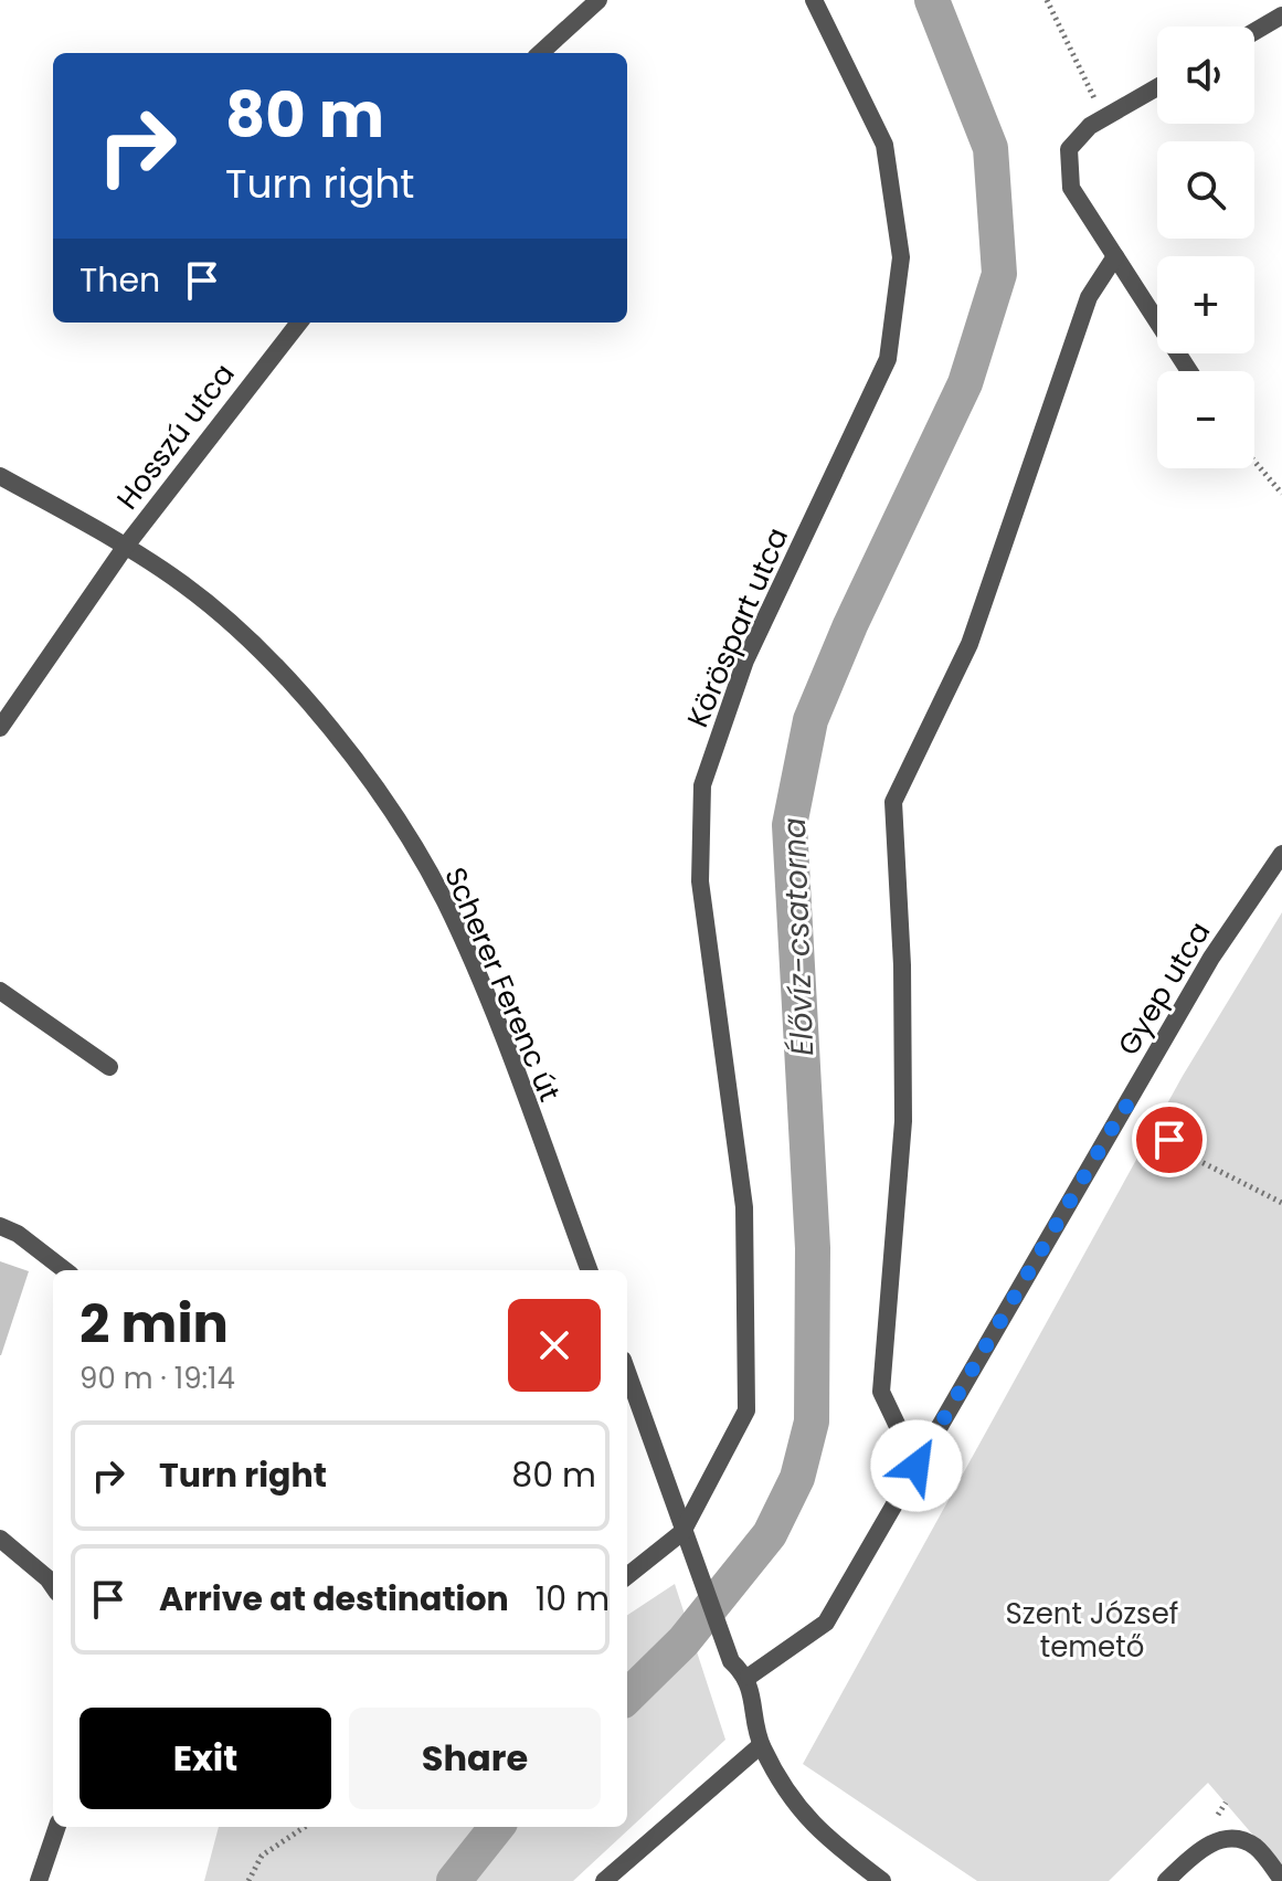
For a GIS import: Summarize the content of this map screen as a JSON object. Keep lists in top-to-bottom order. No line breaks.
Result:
{"streets":{"street":["Hosszú utca","Köröspart utca","Scherer Ferenc út","Gyep utca"]},"crossings":[["Hosszú utca","Scherer Ferenc út"]],"water":["Élővíz-csatorna"],"parks":["Szent József temető"],"page":{"map_buttons":["+","−"],"turn":["80 m","Turn right"],"then":"Then","heading":["2 min","90 m · 19:14"],"list":[{"name":"Turn right","value":"80 m"},{"name":"Arrive at destination","value":"10 m"}],"buttons":["Exit","Share"]}}
